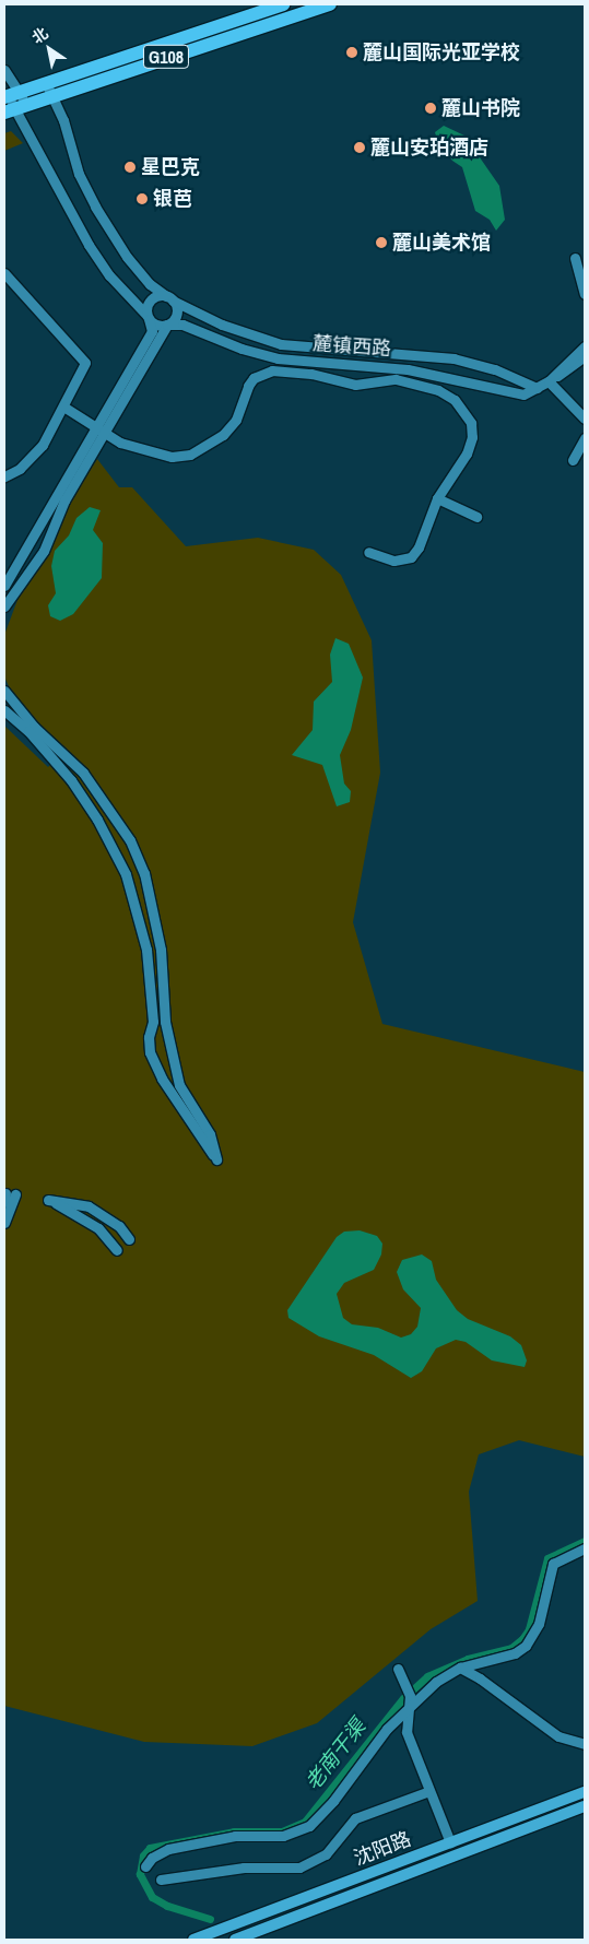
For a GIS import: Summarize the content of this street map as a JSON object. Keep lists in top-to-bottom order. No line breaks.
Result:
{"streets":{"highway":["G108"],"main road":["沈阳路"],"street":["麓镇西路"]},"water":["老南干渠"],"places":["麓山国际光亚学校","麓山书院","麓山安珀酒店","星巴克","银芭","麓山美术馆"],"north":"top left"}
